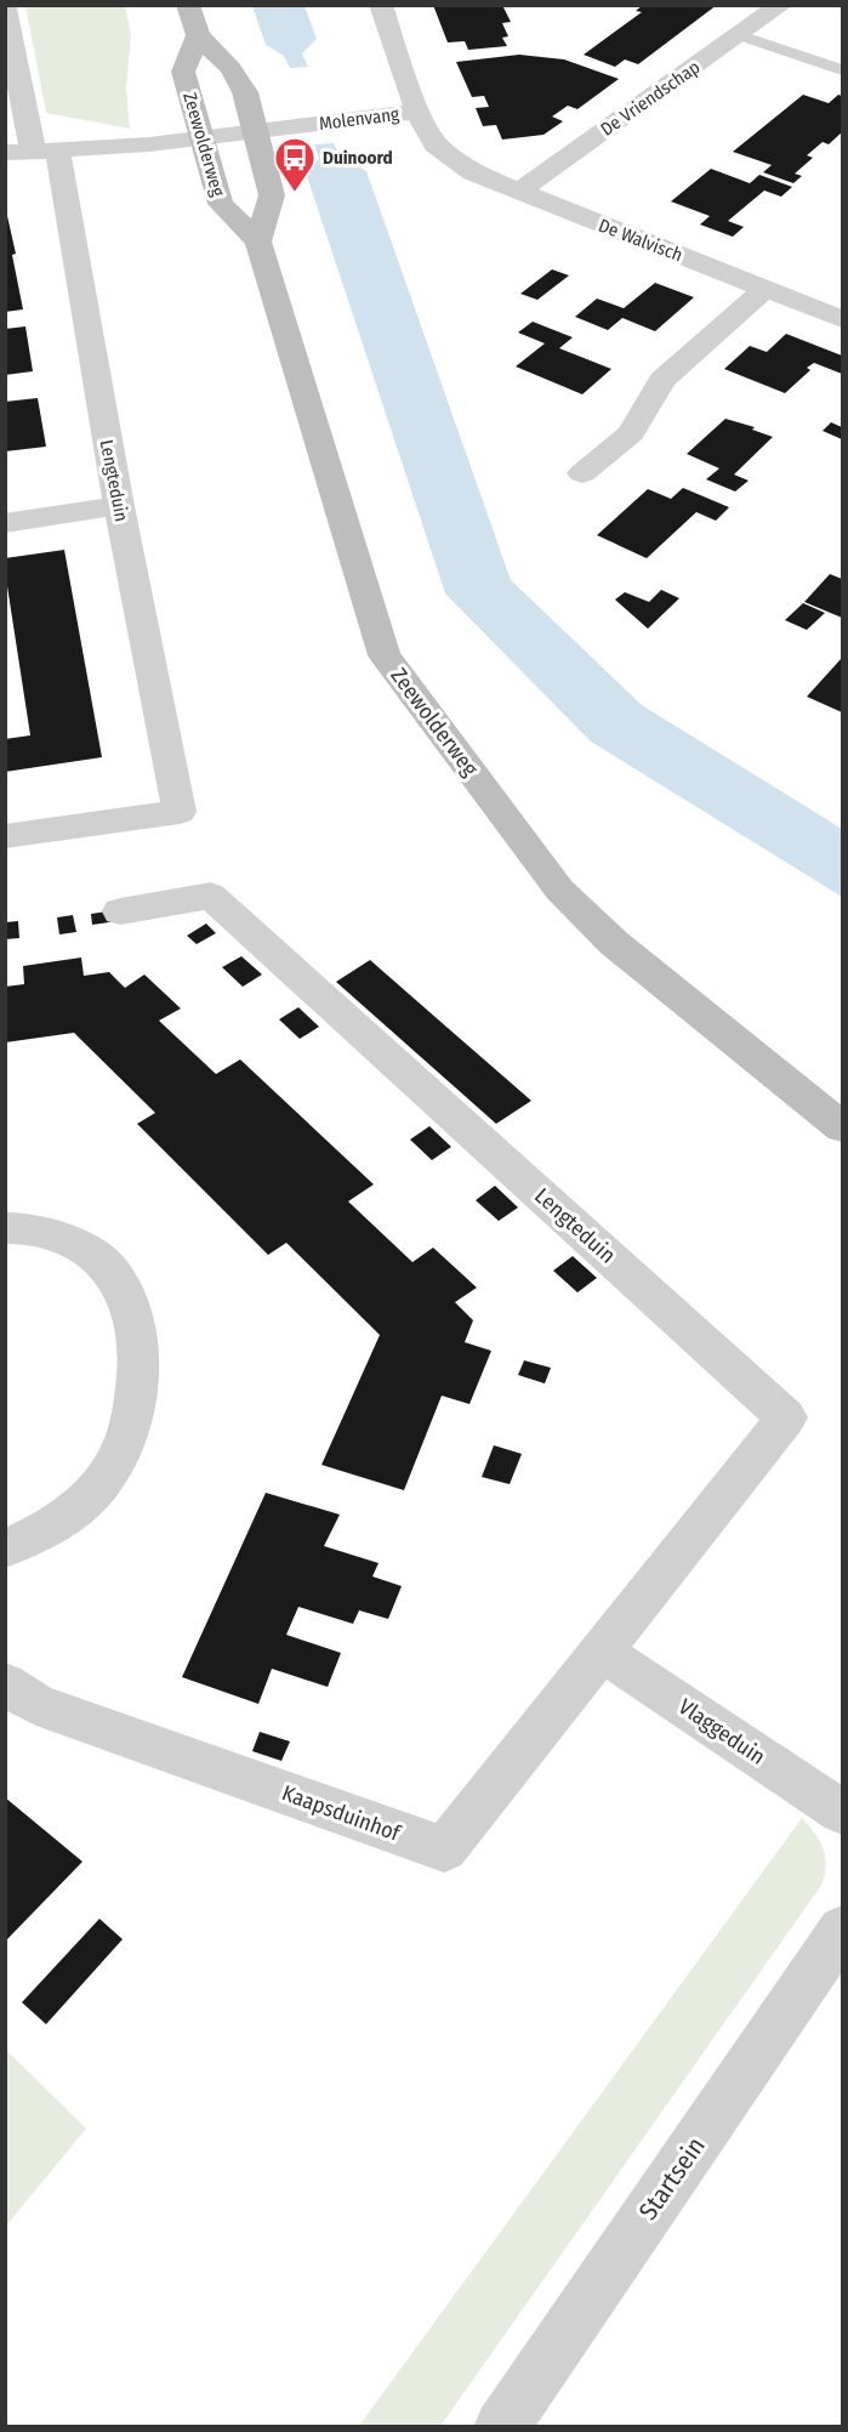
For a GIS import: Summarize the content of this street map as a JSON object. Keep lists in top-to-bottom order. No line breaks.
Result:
{"streets":{"main road":["Zeewolderweg"],"street":["De Vriendschap","Molenvang","De Walvisch","Lengteduin","Vlaggeduin","Kaapsduinhof","Startsein"]},"crossings":[["De Vriendschap","Molenvang"],["De Vriendschap","De Walvisch"],["Molenvang","Zeewolderweg"],["Molenvang","De Walvisch"],["Lengteduin","Vlaggeduin"],["Lengteduin","Kaapsduinhof"],["Vlaggeduin","Kaapsduinhof"]],"places":{"bus stop":["Duinoord"]}}
